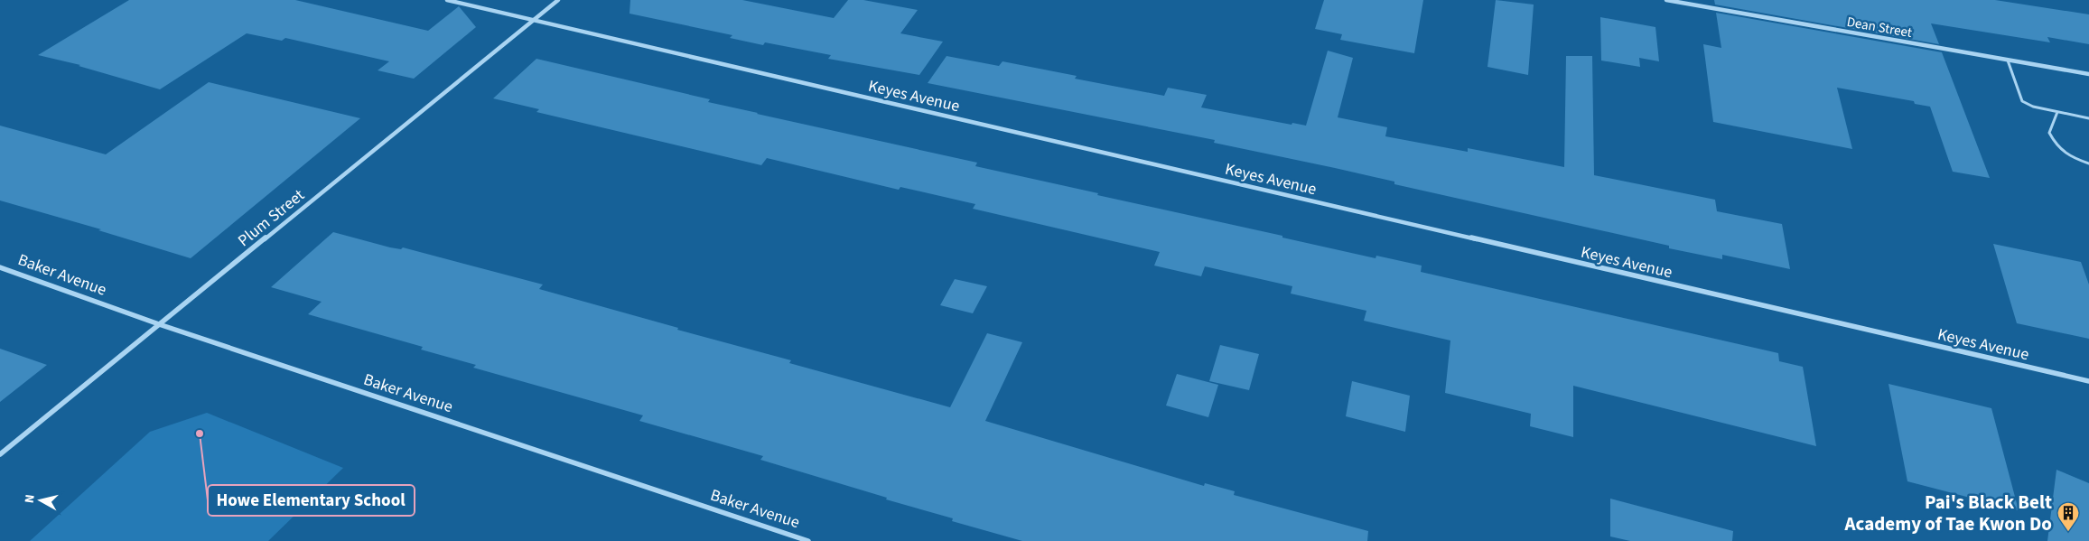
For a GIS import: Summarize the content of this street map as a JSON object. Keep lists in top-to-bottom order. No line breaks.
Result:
{"streets":{"street":["Dean Street","Keyes Avenue","Plum Street","Baker Avenue"]},"crossings":[["Keyes Avenue","Plum Street"],["Plum Street","Baker Avenue"]],"places":{"other":["Howe Elementary School"],"building":["Pai's Black Belt Academy of Tae Kwon Do"]},"north":"left"}
